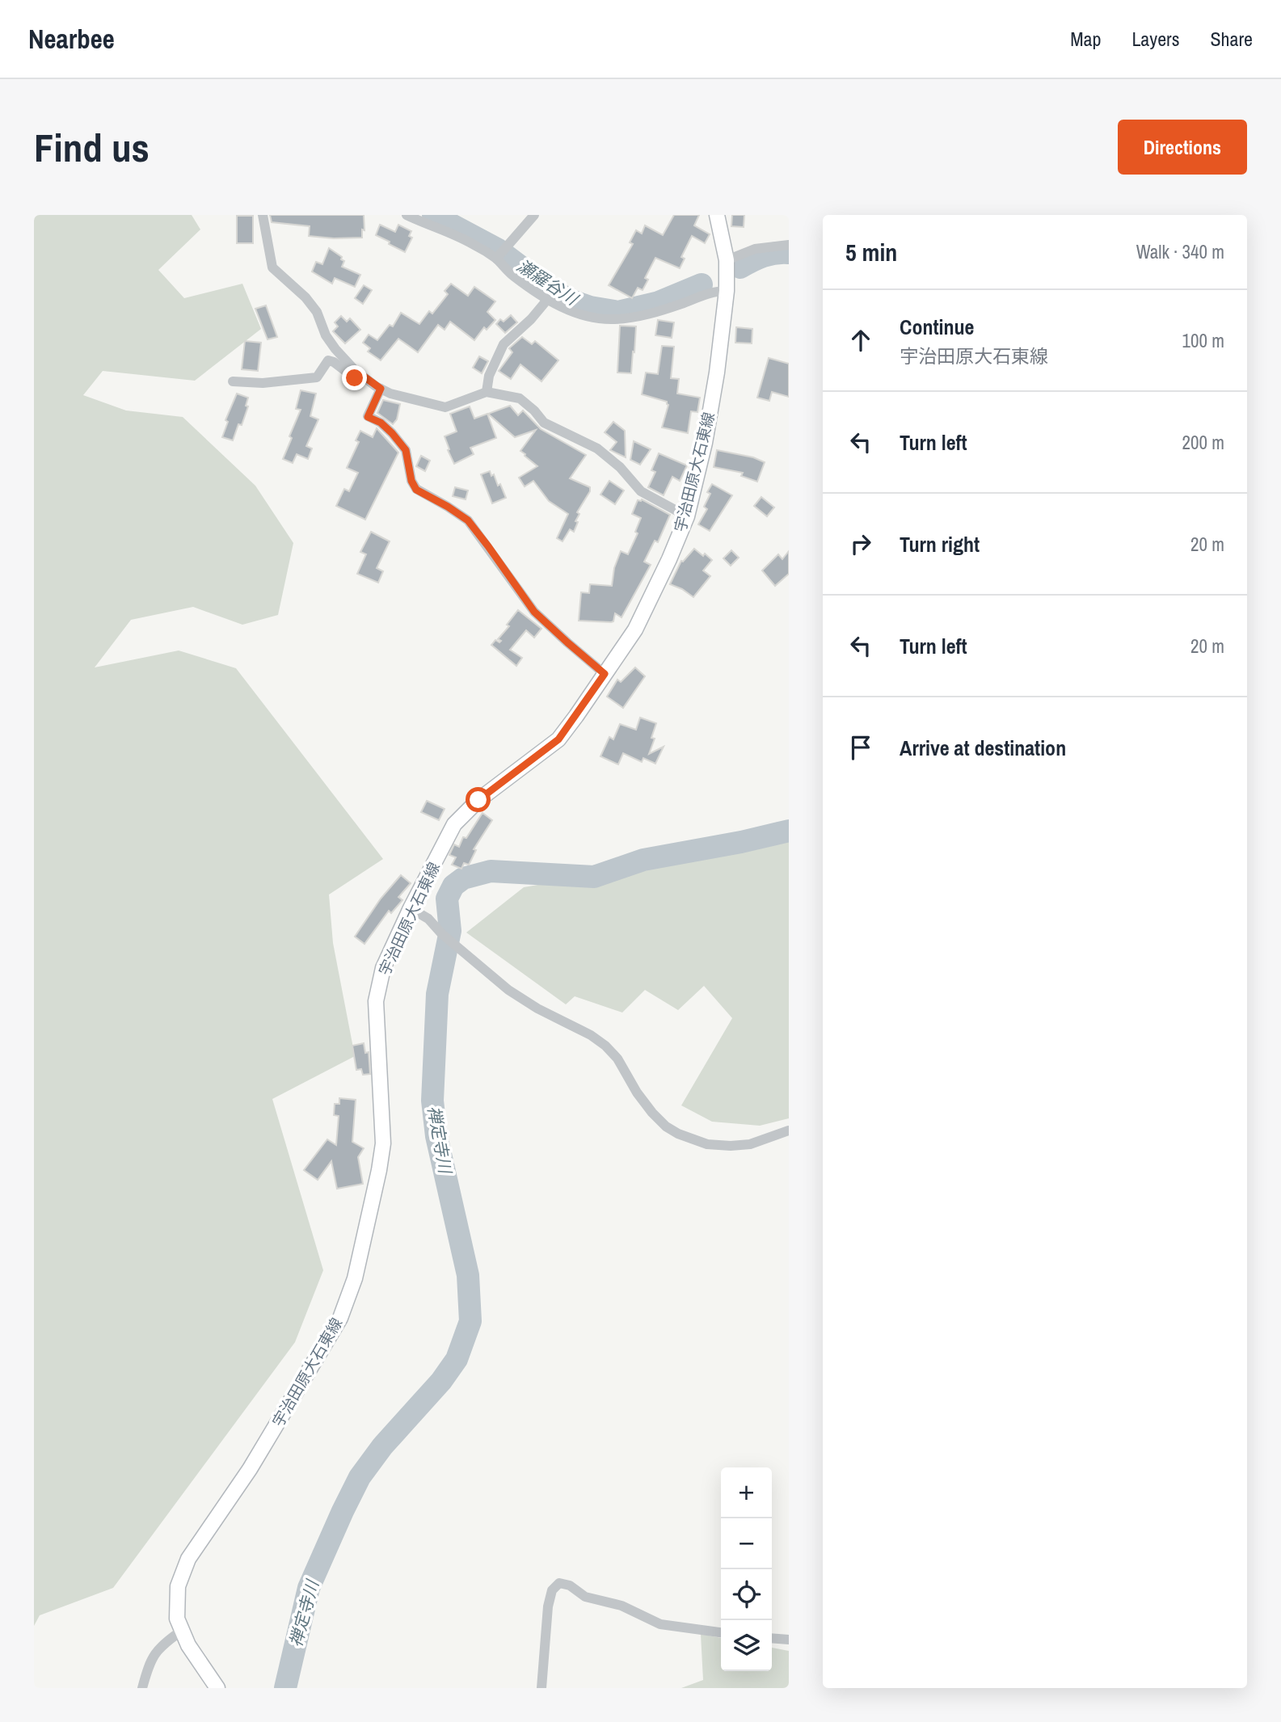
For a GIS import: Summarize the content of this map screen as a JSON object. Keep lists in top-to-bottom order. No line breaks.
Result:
{"streets":{"main road":["宇治田原大石東線"]},"water":["瀬羅谷川","禅定寺川"],"page":{"header":"Nearbee","nav":["Map","Layers","Share"],"buttons":"Directions","title":"Find us","heading":["5 min","Walk · 340 m"],"list":[["Continue","宇治田原大石東線","100 m"],["Turn left","200 m"],["Turn right","20 m"],["Turn left","20 m"],"Arrive at destination"],"map_buttons":["+","−"]}}
